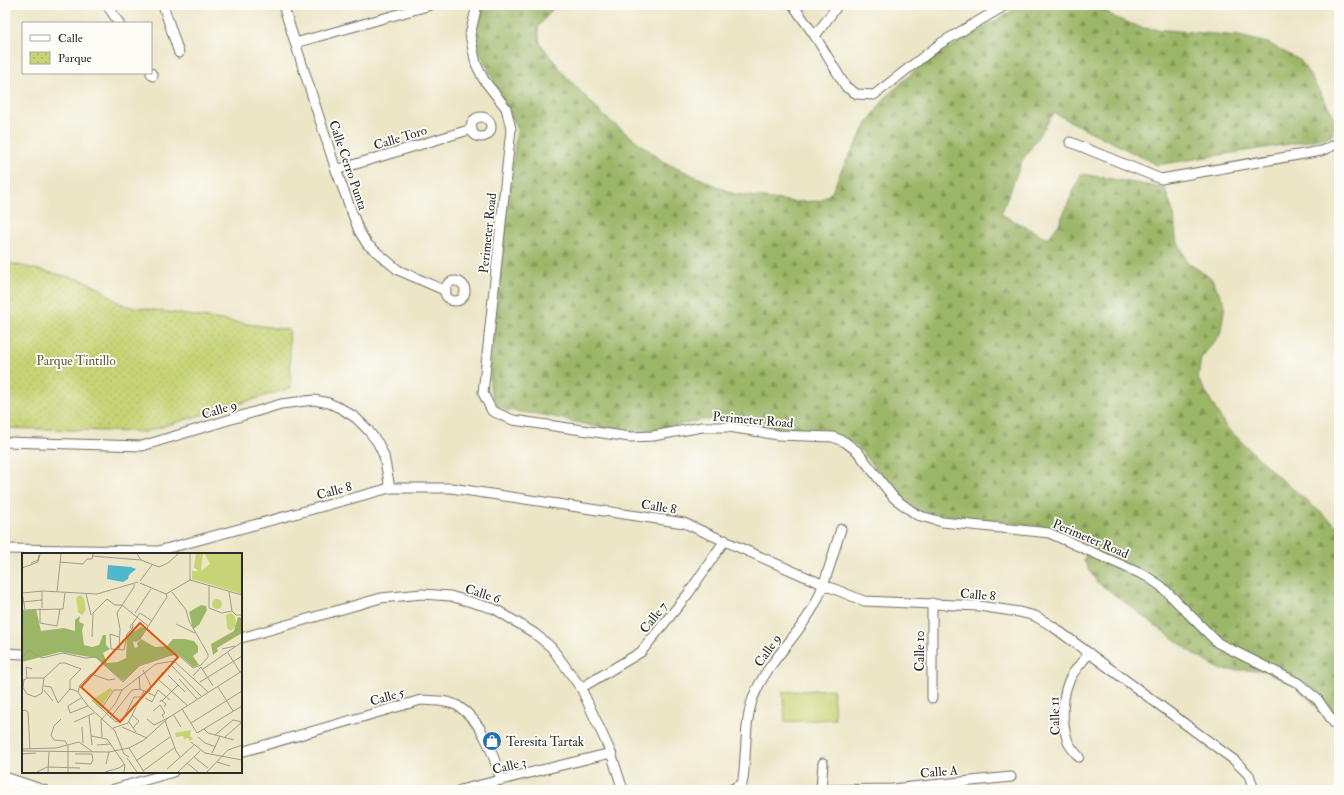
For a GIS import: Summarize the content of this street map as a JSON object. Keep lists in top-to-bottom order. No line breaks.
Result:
{"streets":{"street":["Calle Toro","Calle Cerro Punta","Perimeter Road","Calle 9","Calle 8","Calle 6","Calle 7","Calle 10","Calle 5","Calle 11","Calle 3","Calle A"]},"crossings":[["Calle Toro","Calle Cerro Punta"],["Calle 9","Calle 8"],["Calle 8","Calle 7"],["Calle 8","Calle 10"],["Calle 8","Calle 11"],["Calle 6","Calle 7"],["Calle 6","Calle 3"],["Calle 5","Calle 3"]],"parks":["Parque Tintillo"],"places":{"shop":["Teresita Tartak"]},"legend":["Calle","Parque"]}
